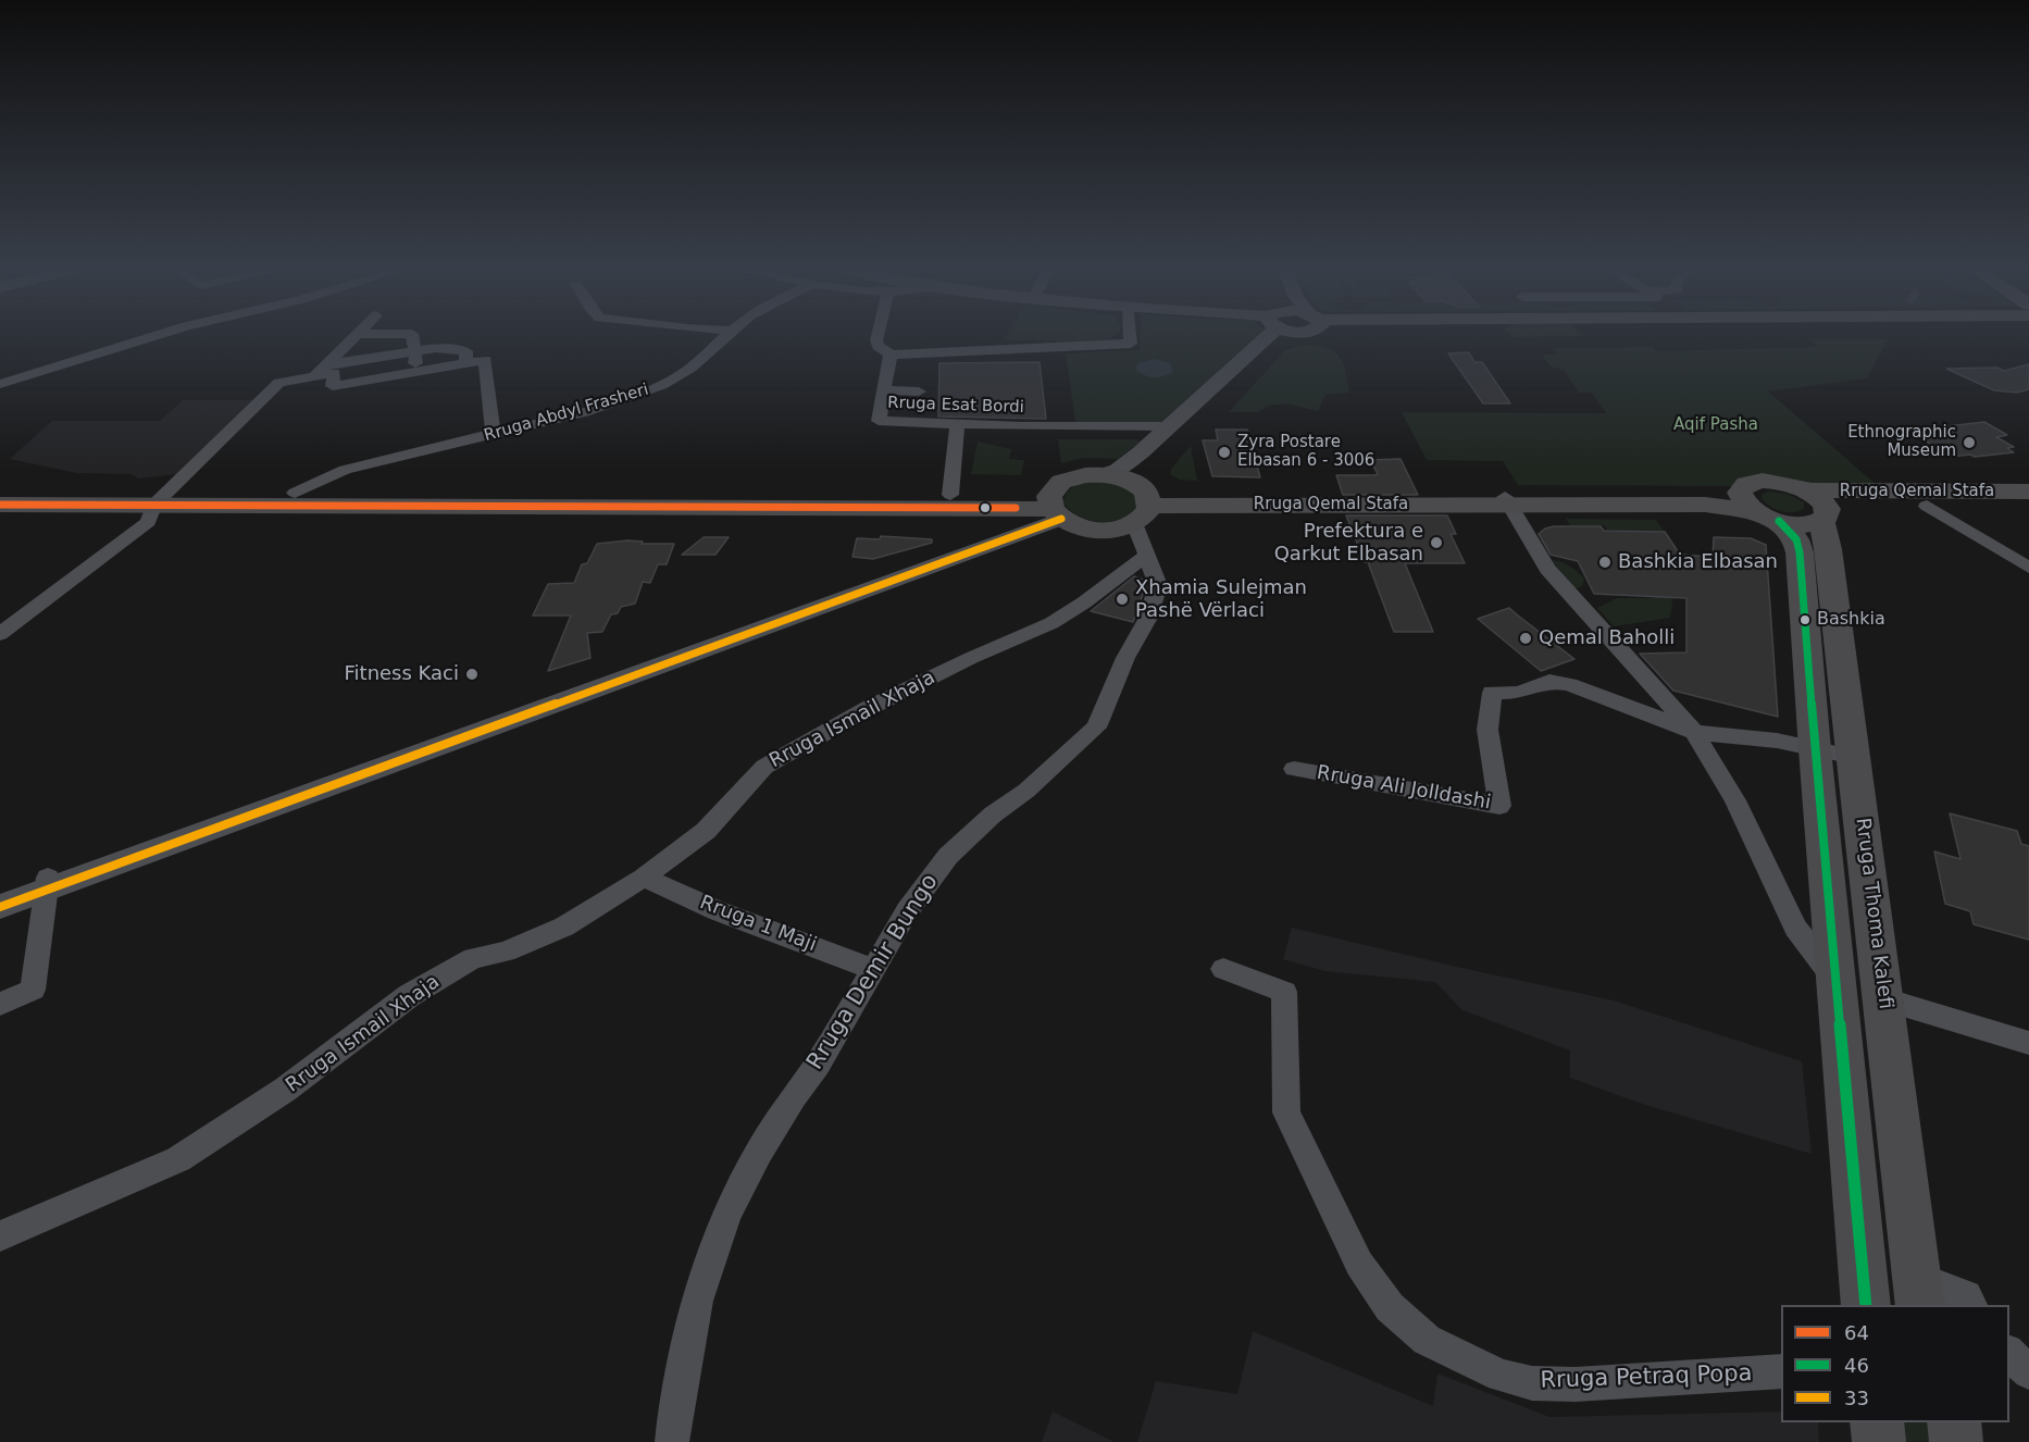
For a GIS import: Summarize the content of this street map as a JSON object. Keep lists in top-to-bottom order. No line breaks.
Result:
{"streets":{"main road":["Rruga Qemal Stafa","Rruga Thoma Kalefi"],"street":["Rruga Esat Bordi","Rruga Abdyl Frasheri","Rruga Ismail Xhaja","Rruga Ali Jolldashi","Rruga 1 Maji","Rruga Demir Bungo","Rruga Petraq Popa"]},"crossings":[["Rruga Qemal Stafa","Rruga Thoma Kalefi"],["Rruga Qemal Stafa","Rruga Demir Bungo"],["Rruga Ismail Xhaja","Rruga 1 Maji"],["Rruga Ismail Xhaja","Rruga Demir Bungo"],["Rruga 1 Maji","Rruga Demir Bungo"]],"parks":["Aqif Pasha"],"places":["Ethnographic Museum","Zyra Postare Elbasan 6 - 3006","Prefektura e Qarkut Elbasan","Bashkia Elbasan","Xhamia Sulejman Pashë Vërlaci","Bashkia","Qemal Baholli","Fitness Kaci"],"lines":["transit line 64","transit line 33","transit line 46"],"legend":["64","46","33"]}
